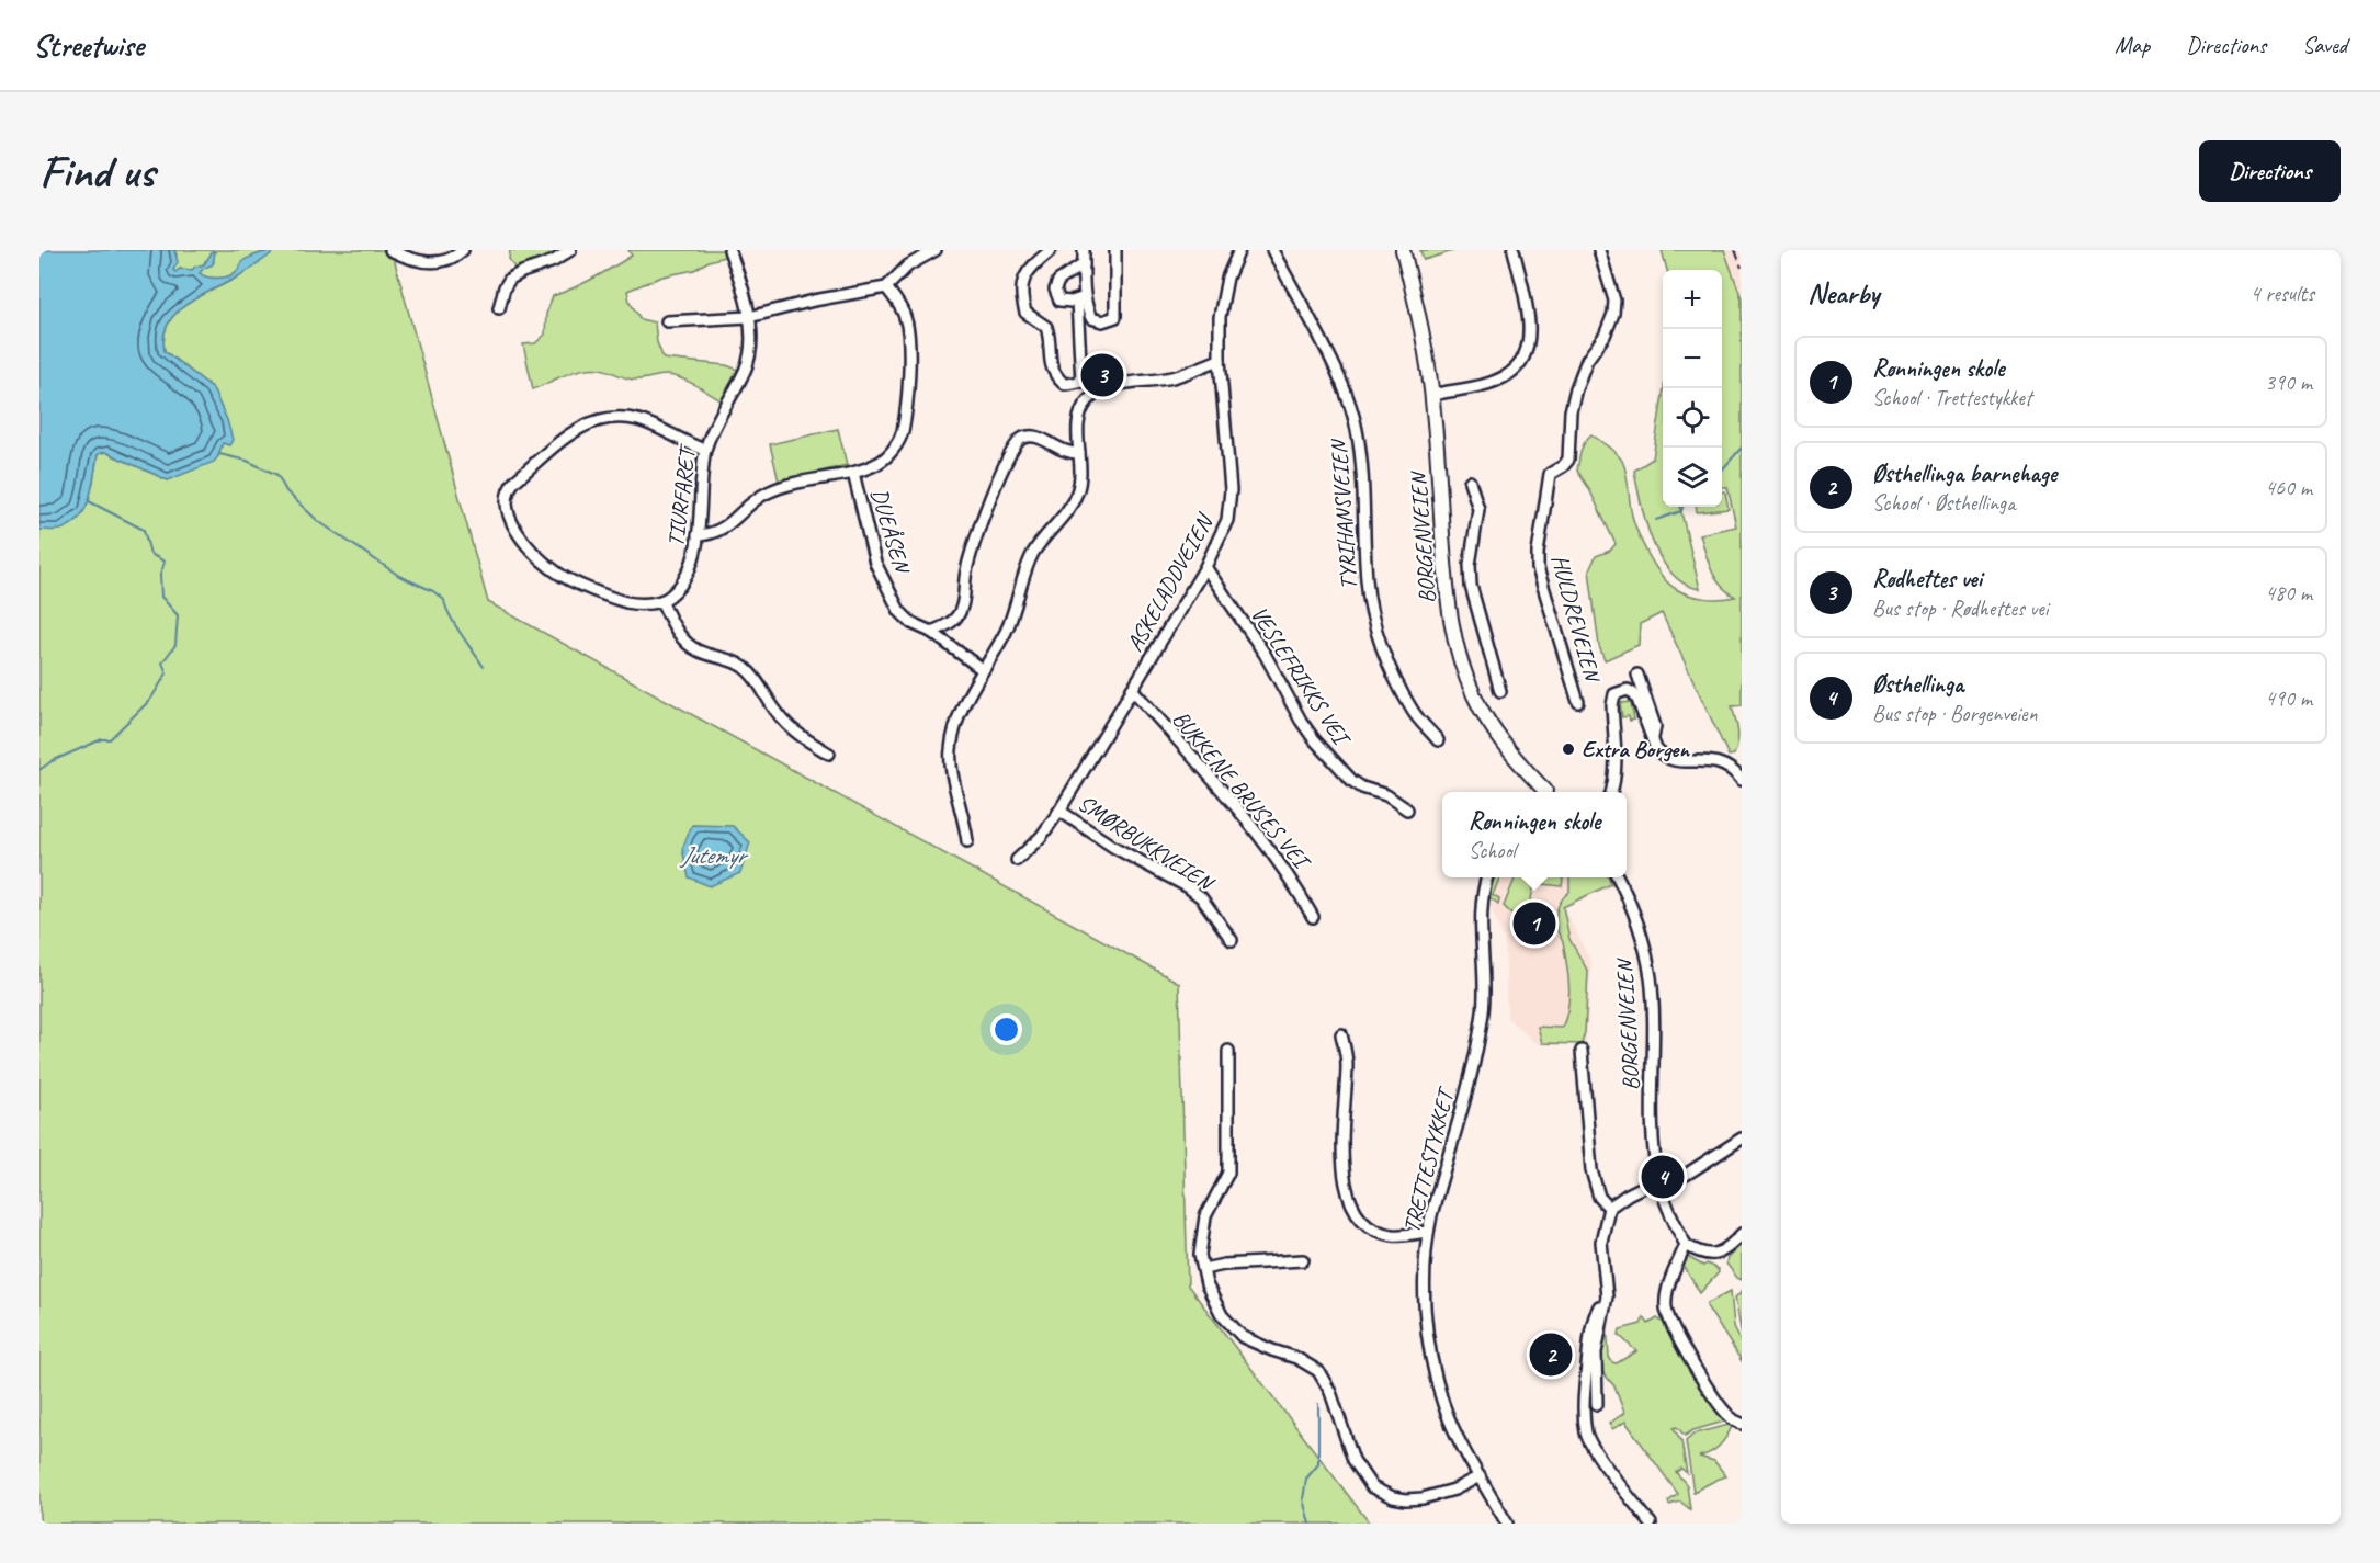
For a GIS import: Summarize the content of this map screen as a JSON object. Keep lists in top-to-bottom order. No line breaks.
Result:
{"streets":{"street":["TIURFARET","TYRIHANSVEIEN","DUEÅSEN","BORGENVEIEN","ASKELADDVEIEN","HULDREVEIEN","VESLEFRIKKS VEI","BUKKENE BRUSES VEI","SMØRBUKKVEIEN","TRETTESTYKKET"]},"crossings":[["TIURFARET","DUEÅSEN"],["ASKELADDVEIEN","VESLEFRIKKS VEI"],["ASKELADDVEIEN","BUKKENE BRUSES VEI"],["ASKELADDVEIEN","SMØRBUKKVEIEN"]],"water":["Jutemyr"],"places":["Extra Borgen"],"page":{"header":"Streetwise","nav":["Map","Directions","Saved"],"buttons":"Directions","title":"Find us","heading":["Nearby","4 results"],"map_buttons":["+","−"],"list":[{"mark":"1","name":"Rønningen skole","note":"School · Trettestykket","value":"390 m"},{"mark":"2","name":"Østhellinga barnehage","note":"School · Østhellinga","value":"460 m"},{"mark":"3","name":"Rødhettes vei","note":"Bus stop · Rødhettes vei","value":"480 m"},{"mark":"4","name":"Østhellinga","note":"Bus stop · Borgenveien","value":"490 m"}],"pins":["3","1","4","2"],"popup":["Rønningen skole","School"]}}
